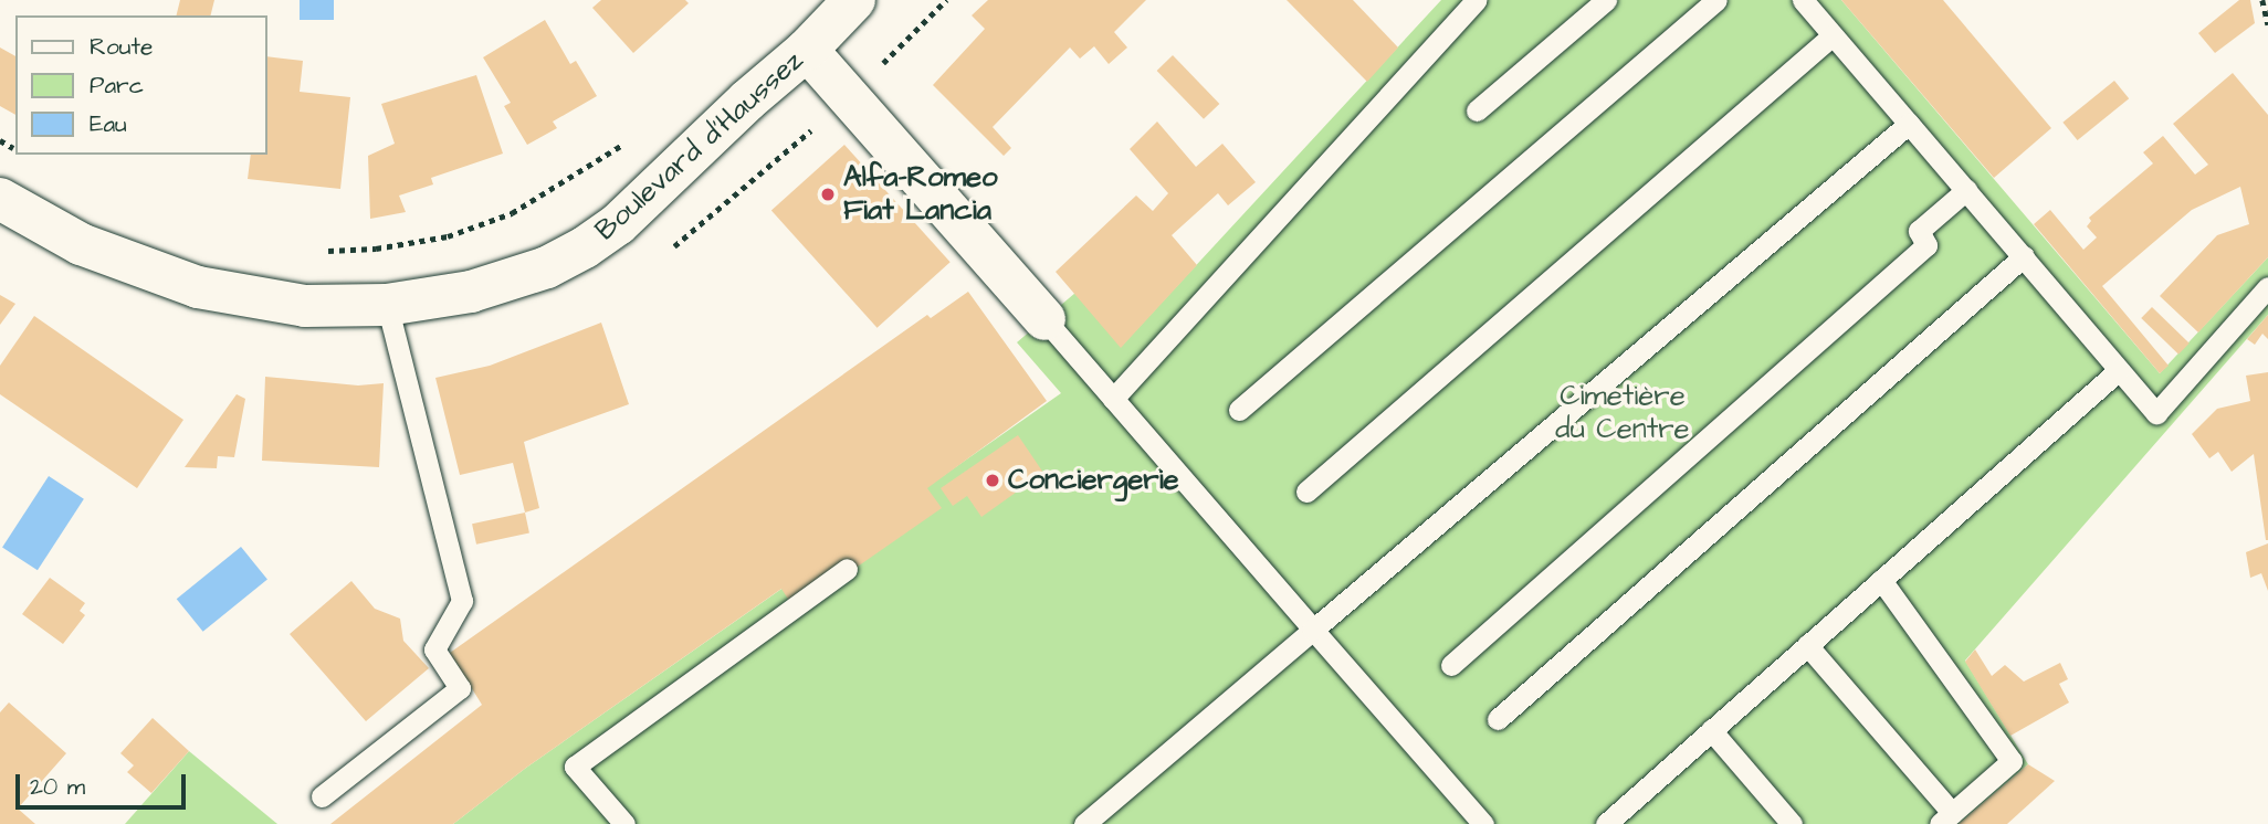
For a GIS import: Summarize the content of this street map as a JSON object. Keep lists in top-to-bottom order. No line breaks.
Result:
{"streets":{"main road":["Boulevard d'Haussez"]},"parks":["Cimetière du Centre"],"places":["Alfa-Romeo Fiat Lancia","Conciergerie"],"legend":["Route","Parc","Eau"],"scale_bar":"20 m"}
